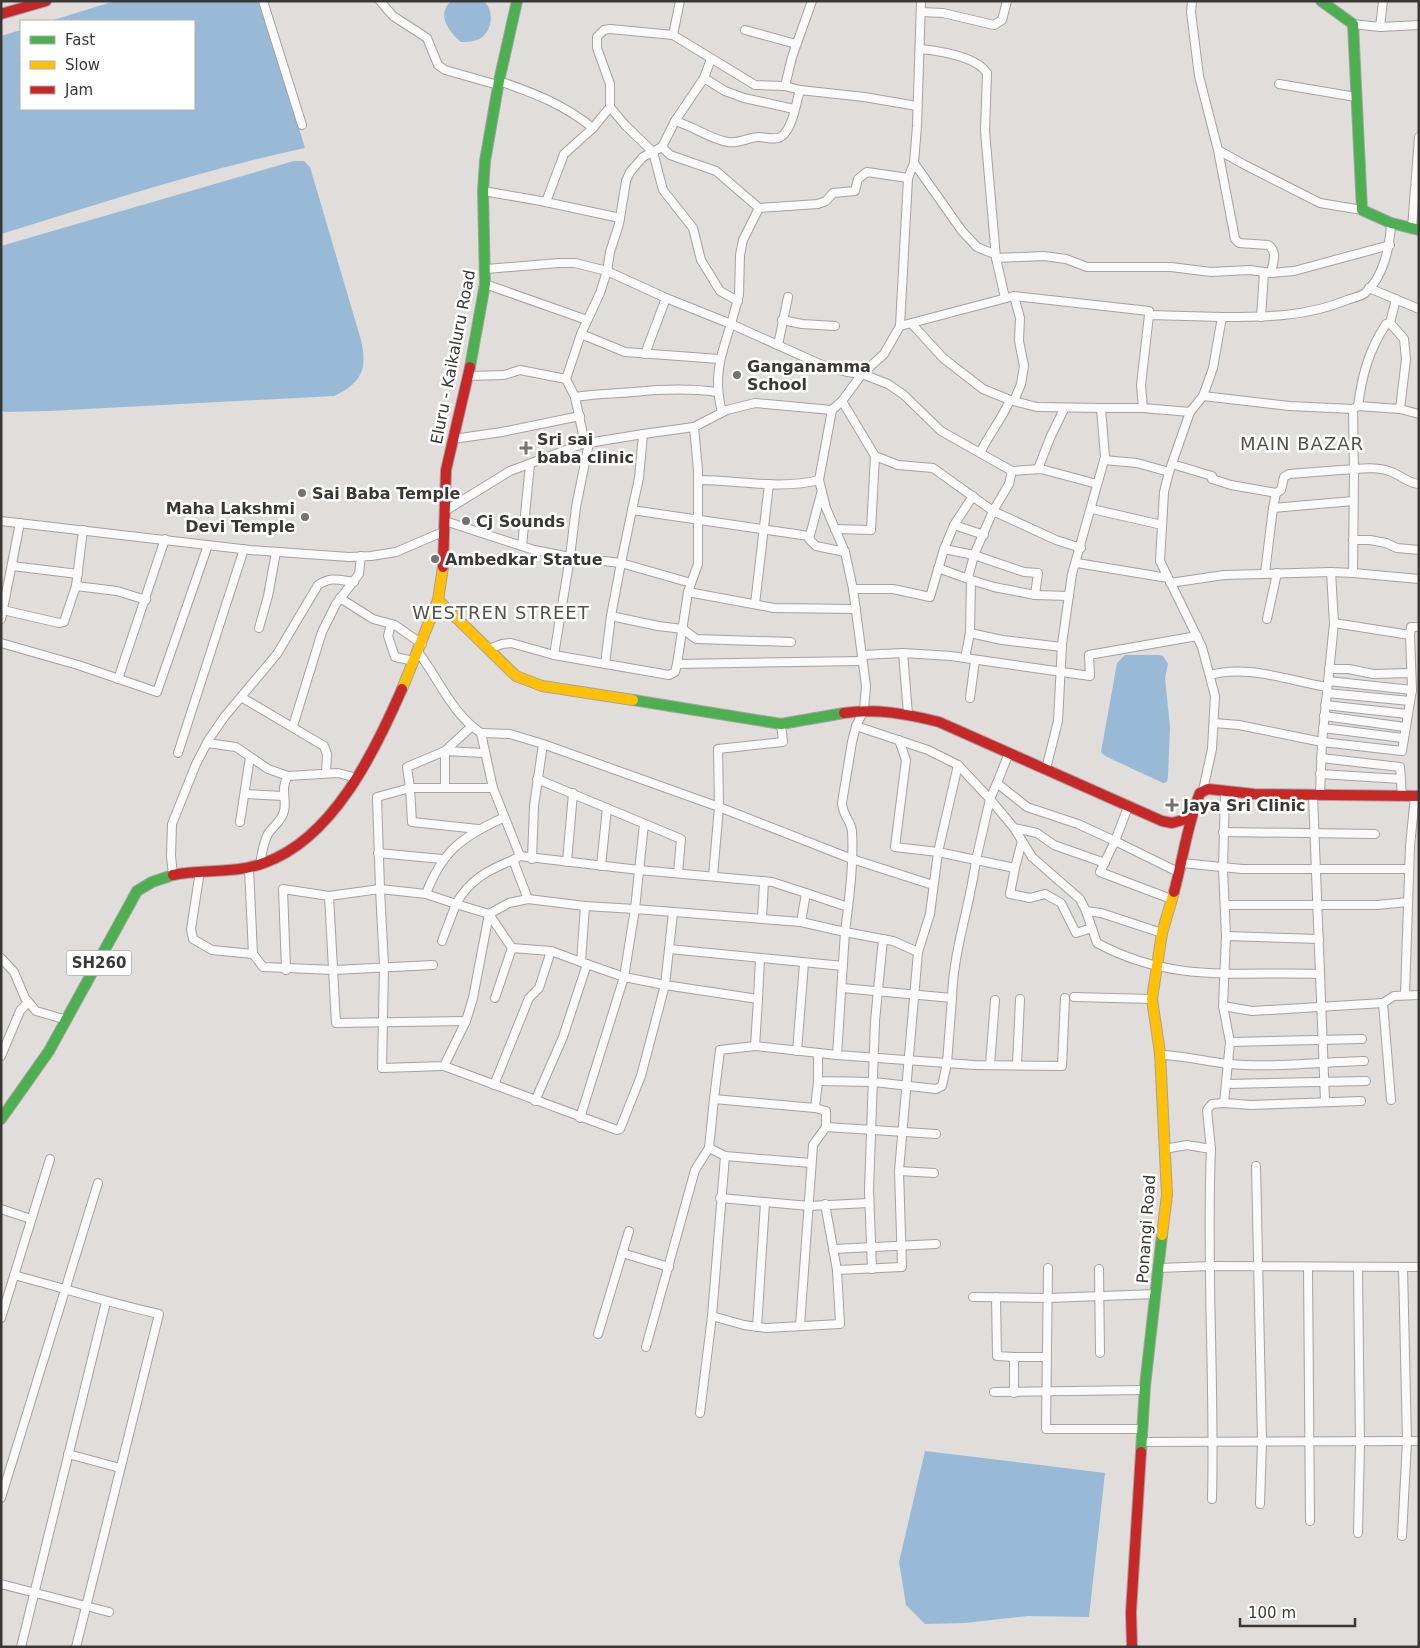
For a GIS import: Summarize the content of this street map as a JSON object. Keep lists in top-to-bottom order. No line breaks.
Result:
{"streets":{"main road":["Eluru - Kaikaluru Road","SH260","Ponangi Road"]},"crossings":[["Eluru - Kaikaluru Road","SH260"]],"districts":["MAIN BAZAR","WESTREN STREET"],"places":{"other":["Ganganamma School","Sai Baba Temple","Maha Lakshmi Devi Temple","Cj Sounds","Ambedkar Statue"],"health":["Sri sai baba clinic","Jaya Sri Clinic"]},"legend":["Fast","Slow","Jam"],"scale_bar":"100 m"}
